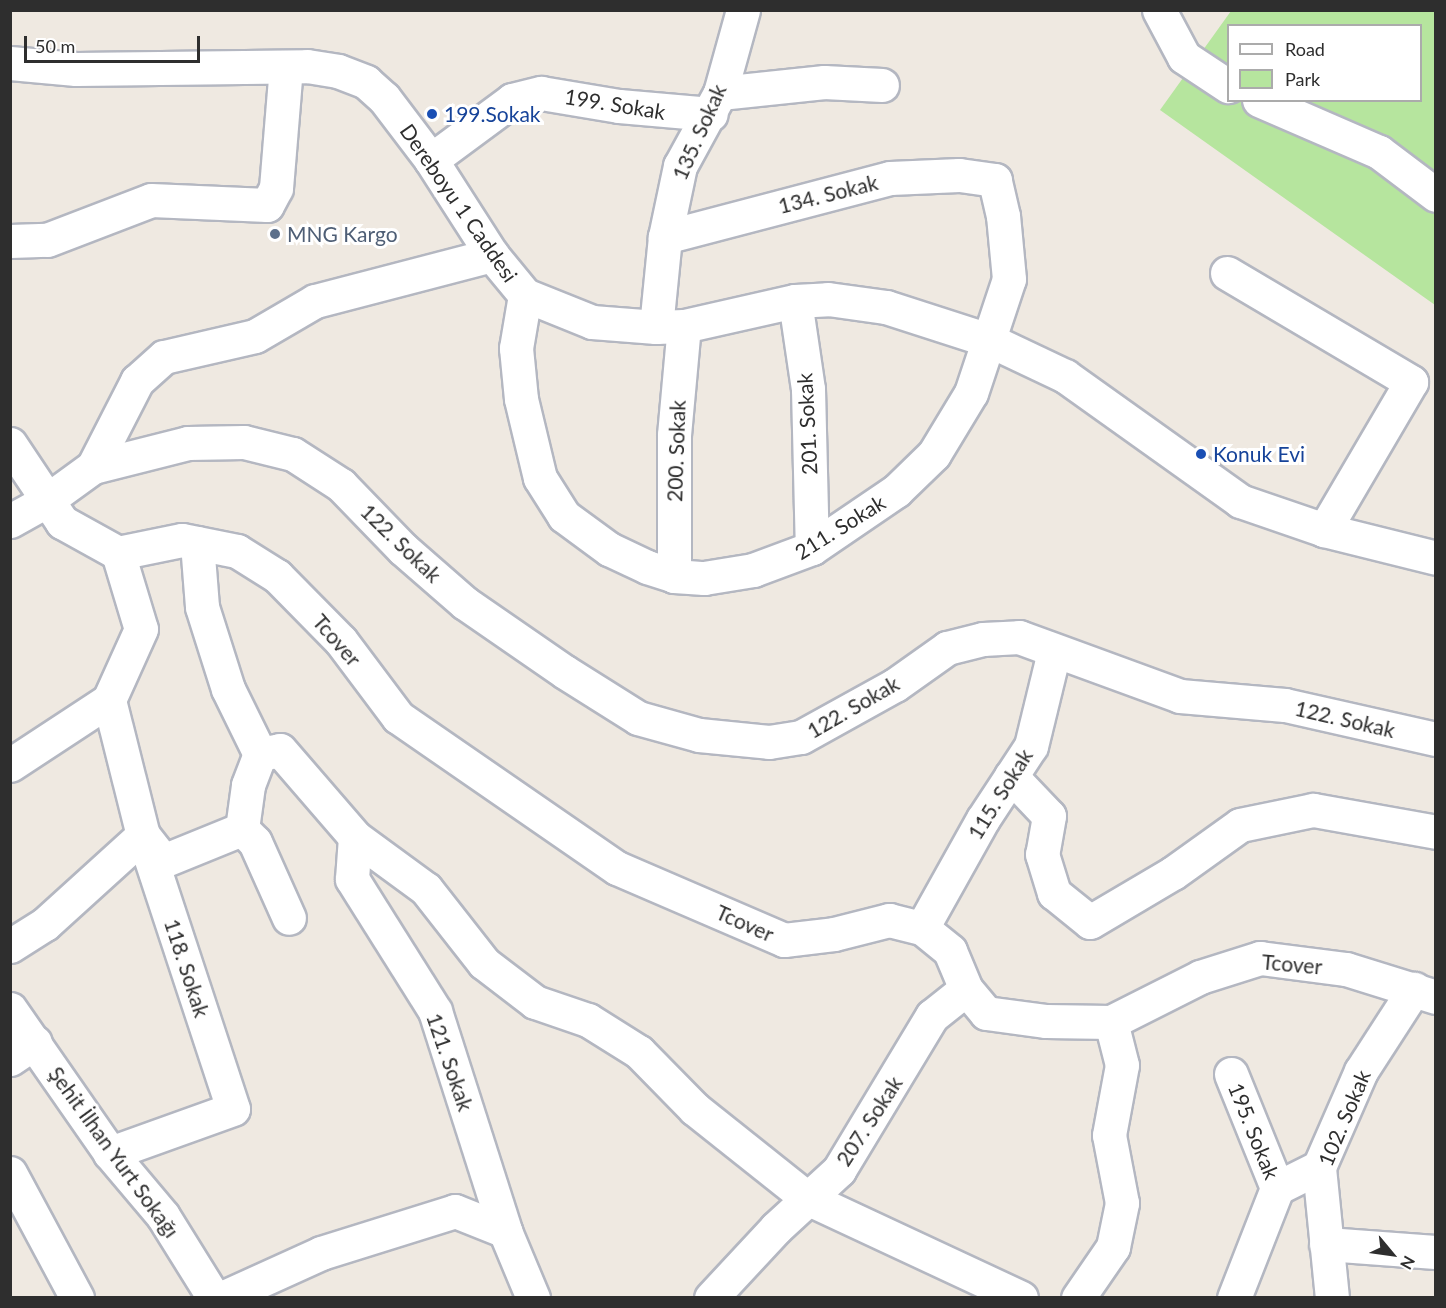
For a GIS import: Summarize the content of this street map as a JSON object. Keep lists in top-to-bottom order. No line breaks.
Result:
{"streets":{"street":["199. Sokak","135. Sokak","134. Sokak","Dereboyu 1 Caddesi","201. Sokak","200. Sokak","211. Sokak","122. Sokak","Tcover","115. Sokak","118. Sokak","121. Sokak","102. Sokak","207. Sokak","195. Sokak","Şehit İlhan Yurt Sokağı"]},"crossings":[["199. Sokak","135. Sokak"],["199. Sokak","Dereboyu 1 Caddesi"],["135. Sokak","134. Sokak"],["135. Sokak","Dereboyu 1 Caddesi"],["135. Sokak","200. Sokak"],["134. Sokak","211. Sokak"],["Dereboyu 1 Caddesi","201. Sokak"],["Dereboyu 1 Caddesi","200. Sokak"],["Dereboyu 1 Caddesi","211. Sokak"],["201. Sokak","211. Sokak"],["200. Sokak","211. Sokak"],["122. Sokak","115. Sokak"],["Tcover","115. Sokak"],["Tcover","102. Sokak"],["Tcover","207. Sokak"],["118. Sokak","Şehit İlhan Yurt Sokağı"]],"places":["199.Sokak","MNG Kargo","Konuk Evi"],"legend":["Road","Park"],"scale_bar":"50 m","north":"bottom right"}
